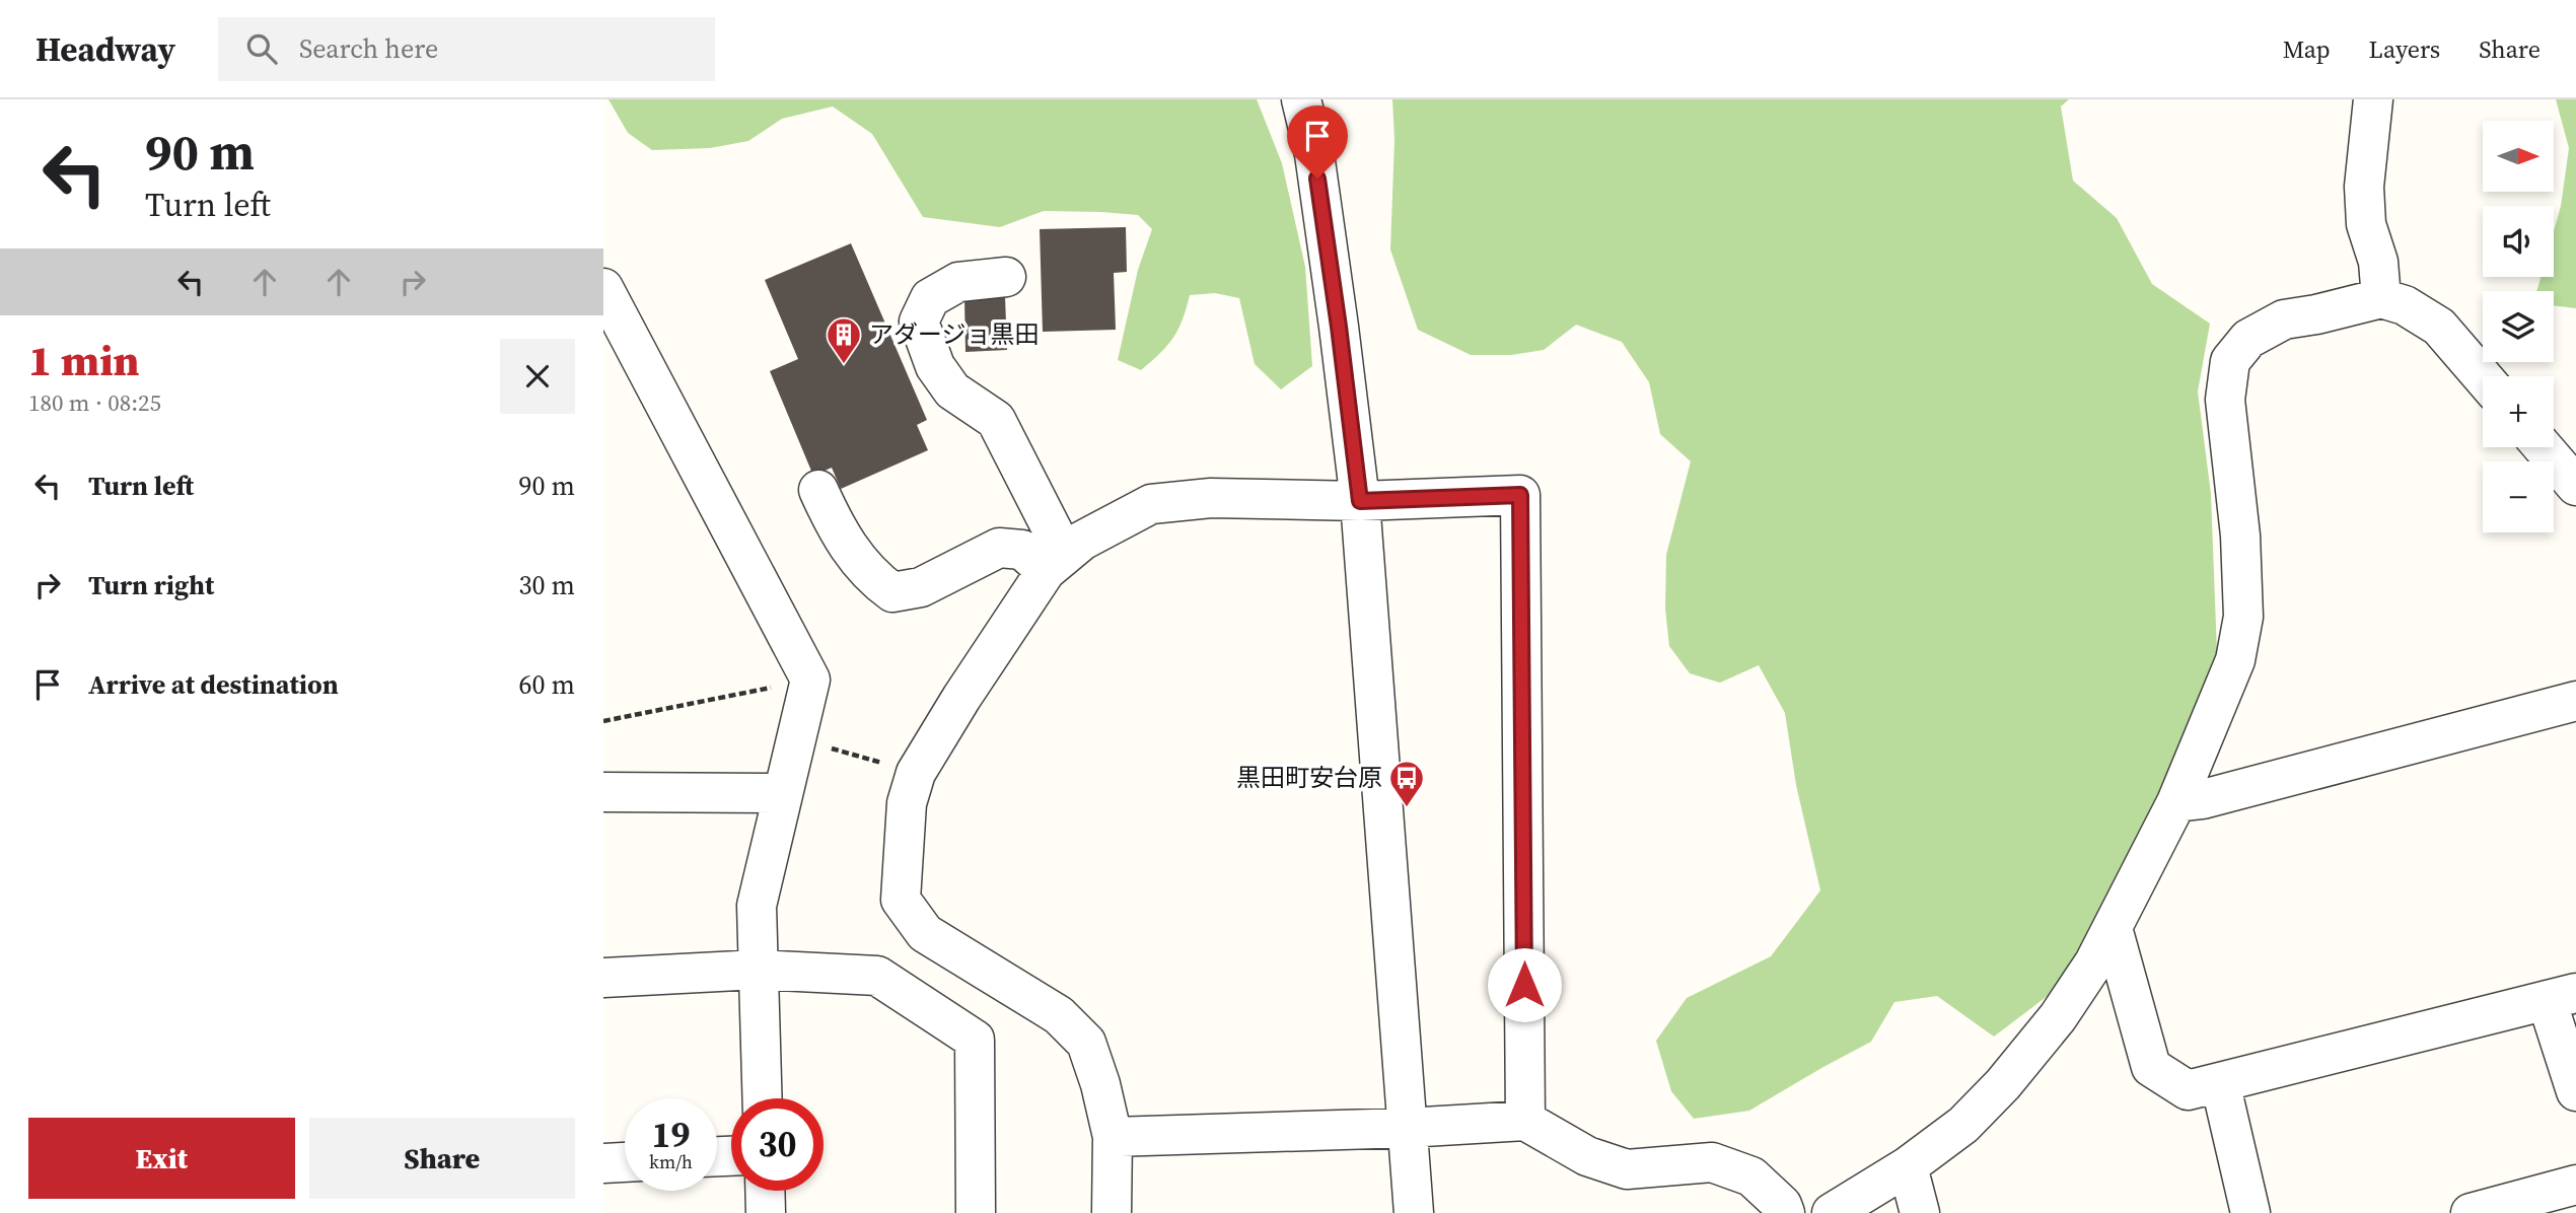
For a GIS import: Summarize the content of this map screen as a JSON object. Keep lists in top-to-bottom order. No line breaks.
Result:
{"places":{"building":["アダージョ黒田"],"bus stop":["黒田町安台原"]},"north":"right","page":{"header":"Headway","search":"Search here","nav":["Map","Layers","Share"],"turn":["90 m","Turn left"],"map_buttons":["+","−"],"heading":["1 min","180 m · 08:25"],"list":[{"name":"Turn left","value":"90 m"},{"name":"Turn right","value":"30 m"},{"name":"Arrive at destination","value":"60 m"}],"speed":"19 km/h","limit":"30","buttons":["Exit","Share"]}}
